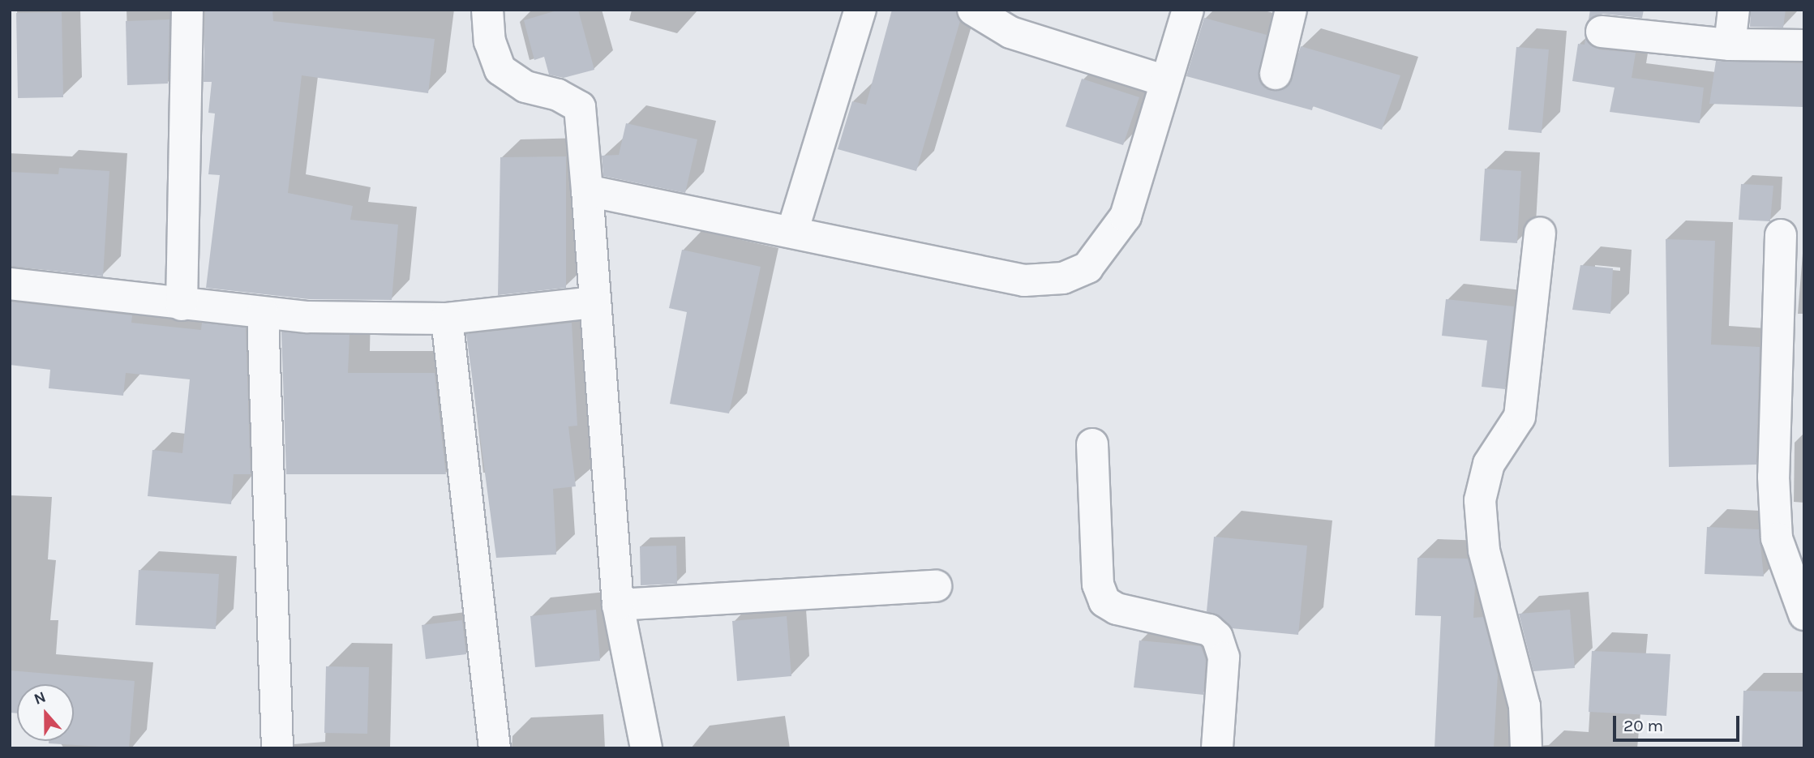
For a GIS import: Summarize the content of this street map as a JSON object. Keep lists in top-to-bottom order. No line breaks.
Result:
{"scale_bar":"20 m","north":"top"}
